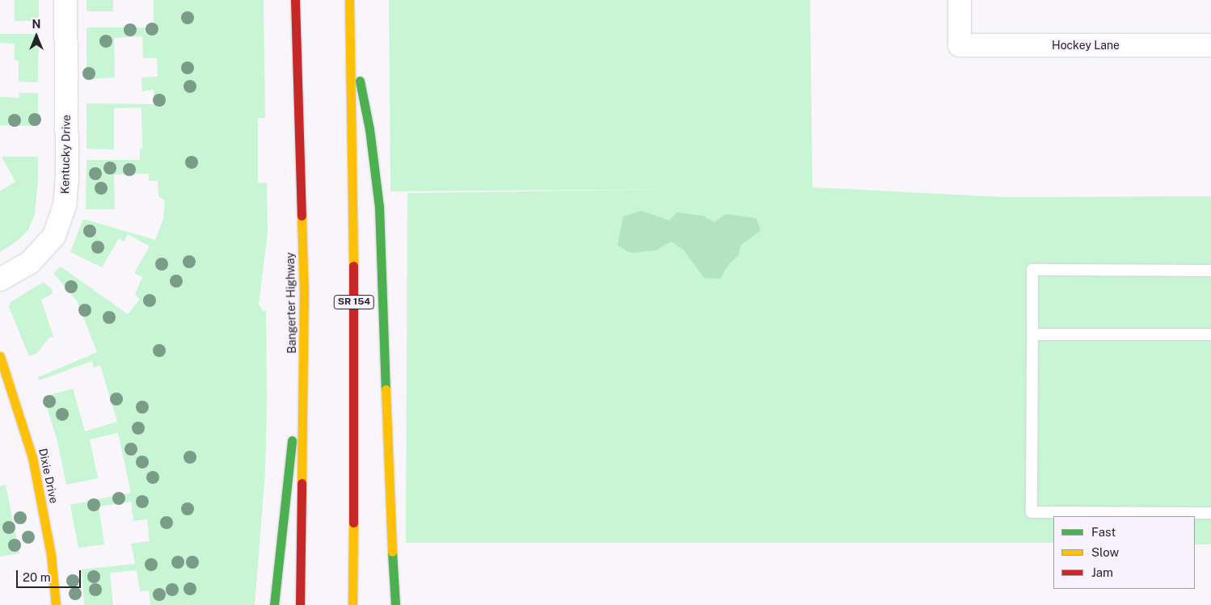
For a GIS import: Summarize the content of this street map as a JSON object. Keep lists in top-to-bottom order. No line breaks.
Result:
{"streets":{"main road":["SR 154","Bangerter Highway","Dixie Drive"],"street":["Hockey Lane","Kentucky Drive"]},"legend":["Fast","Slow","Jam"],"scale_bar":"20 m","north":"top"}
